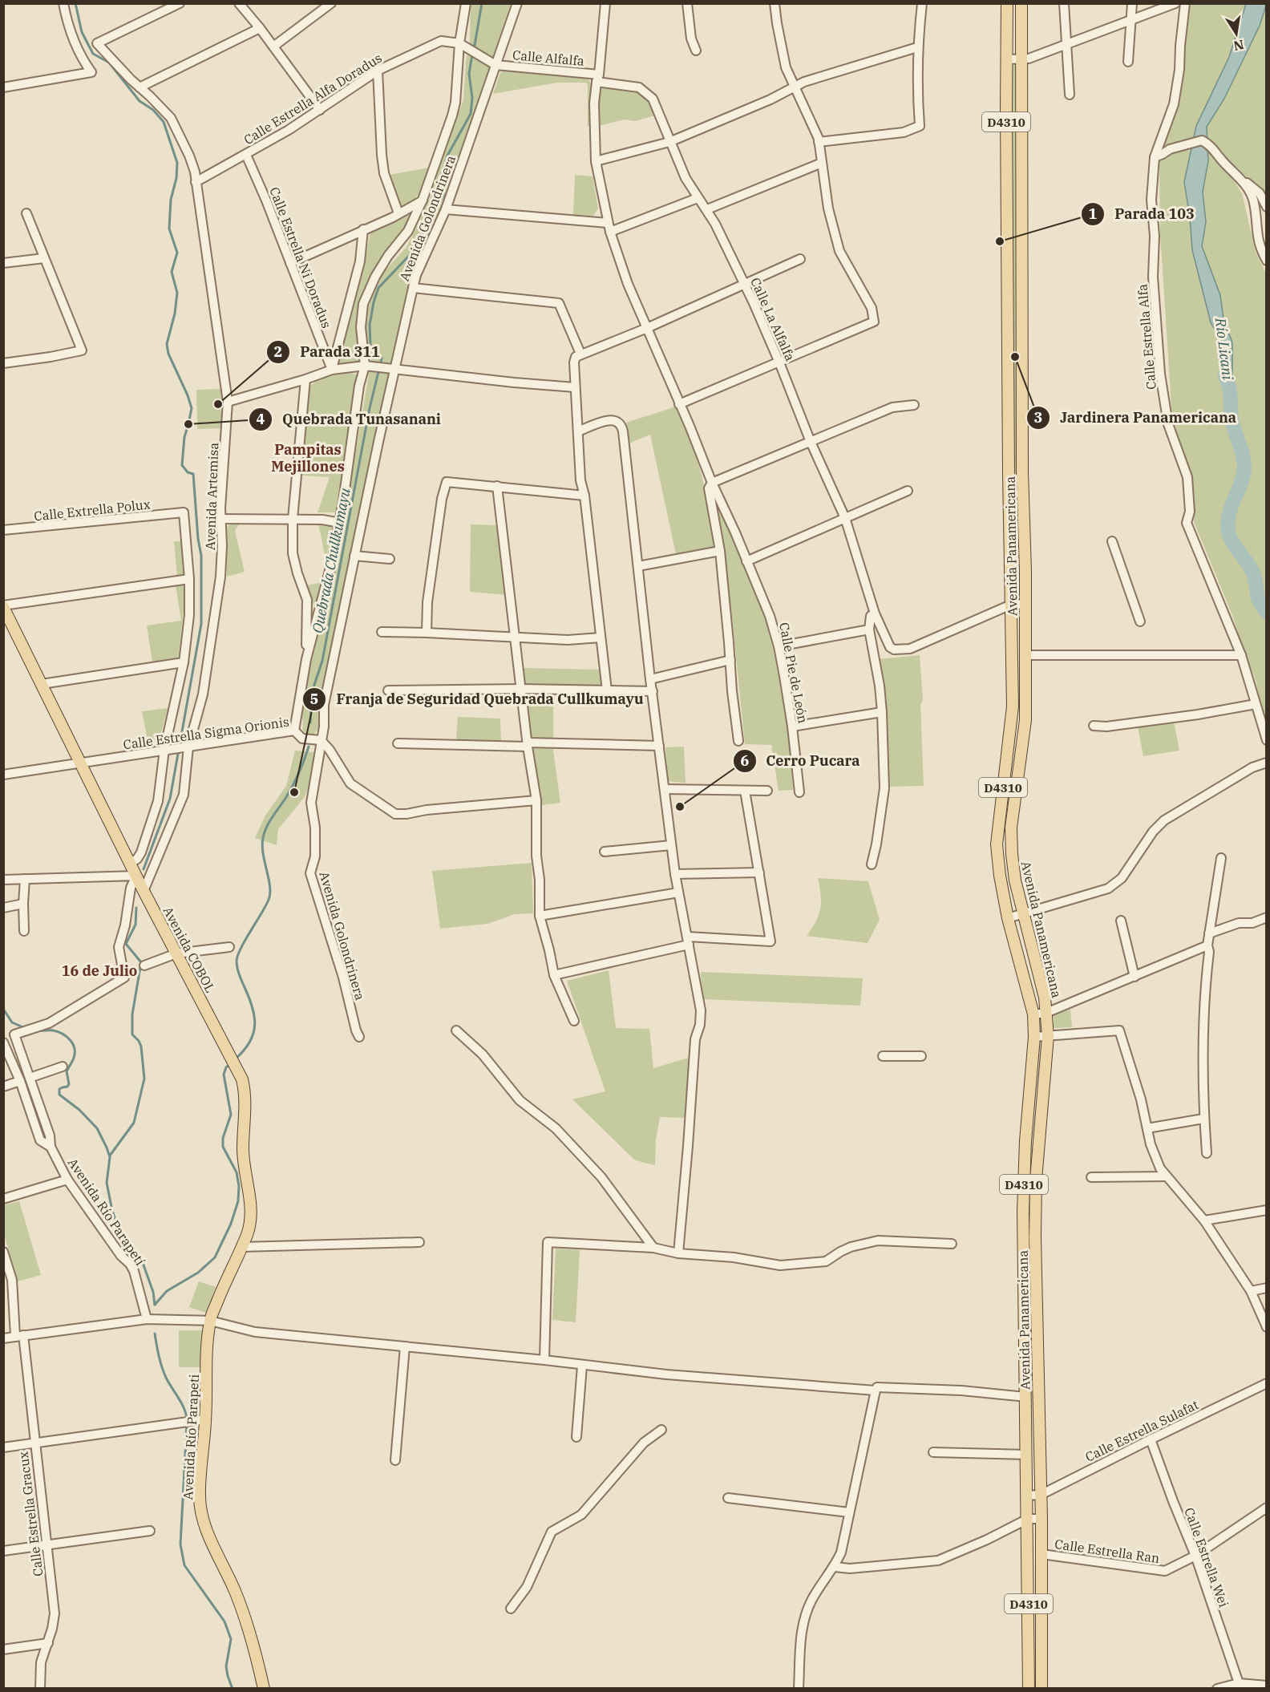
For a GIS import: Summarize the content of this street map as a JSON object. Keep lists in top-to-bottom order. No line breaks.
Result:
{"streets":{"main road":["D4310","Avenida Panamericana","Avenida COBOL","Avenida Río Parapeti"],"street":["Calle Alfalfa","Calle Estrella Alfa Doradus","Avenida Golondrinera","Calle Estrella Ni Doradus","Calle La Alfalfa","Calle Estrella Alfa","Avenida Artemisa","Calle Extrella Polux","Calle Pie de León","Calle Estrella Sigma Orionis","Avenida Río Parapetí","Calle Estrella Sulafat","Calle Estrella Gracux","Calle Estrella Ran","Calle Estrella Wei"]},"crossings":[["Calle Alfalfa","Avenida Golondrinera"],["Calle Alfalfa","Calle La Alfalfa"],["Calle Alfalfa","Calle Pie de León"],["Calle Estrella Alfa Doradus","Avenida Golondrinera"],["Calle Estrella Alfa Doradus","Calle Estrella Ni Doradus"],["Calle Estrella Alfa Doradus","Avenida Artemisa"],["Avenida Golondrinera","Calle Estrella Sigma Orionis"],["Calle La Alfalfa","Avenida Panamericana"],["Calle La Alfalfa","Calle Pie de León"],["Avenida Artemisa","Calle Extrella Polux"],["Avenida Artemisa","Calle Estrella Sigma Orionis"],["Avenida Artemisa","Avenida COBOL"],["Avenida Panamericana","Calle Estrella Sulafat"],["Avenida Panamericana","Calle Estrella Ran"],["Calle Estrella Sigma Orionis","Avenida COBOL"],["Avenida COBOL","Avenida Río Parapetí"],["Avenida COBOL","Avenida Río Parapeti"],["Calle Estrella Sulafat","Calle Estrella Wei"],["Calle Estrella Ran","Calle Estrella Wei"]],"districts":["Pampitas Mejillones","16 de Julio"],"water":["Río Licani","Quebrada Chullkumayu"],"places":["Parada 103","Jardinera Panamericana","Parada 311","Quebrada Tunasanani","Franja de Seguridad Quebrada Cullkumayu","Cerro Pucara"],"north":"bottom"}
